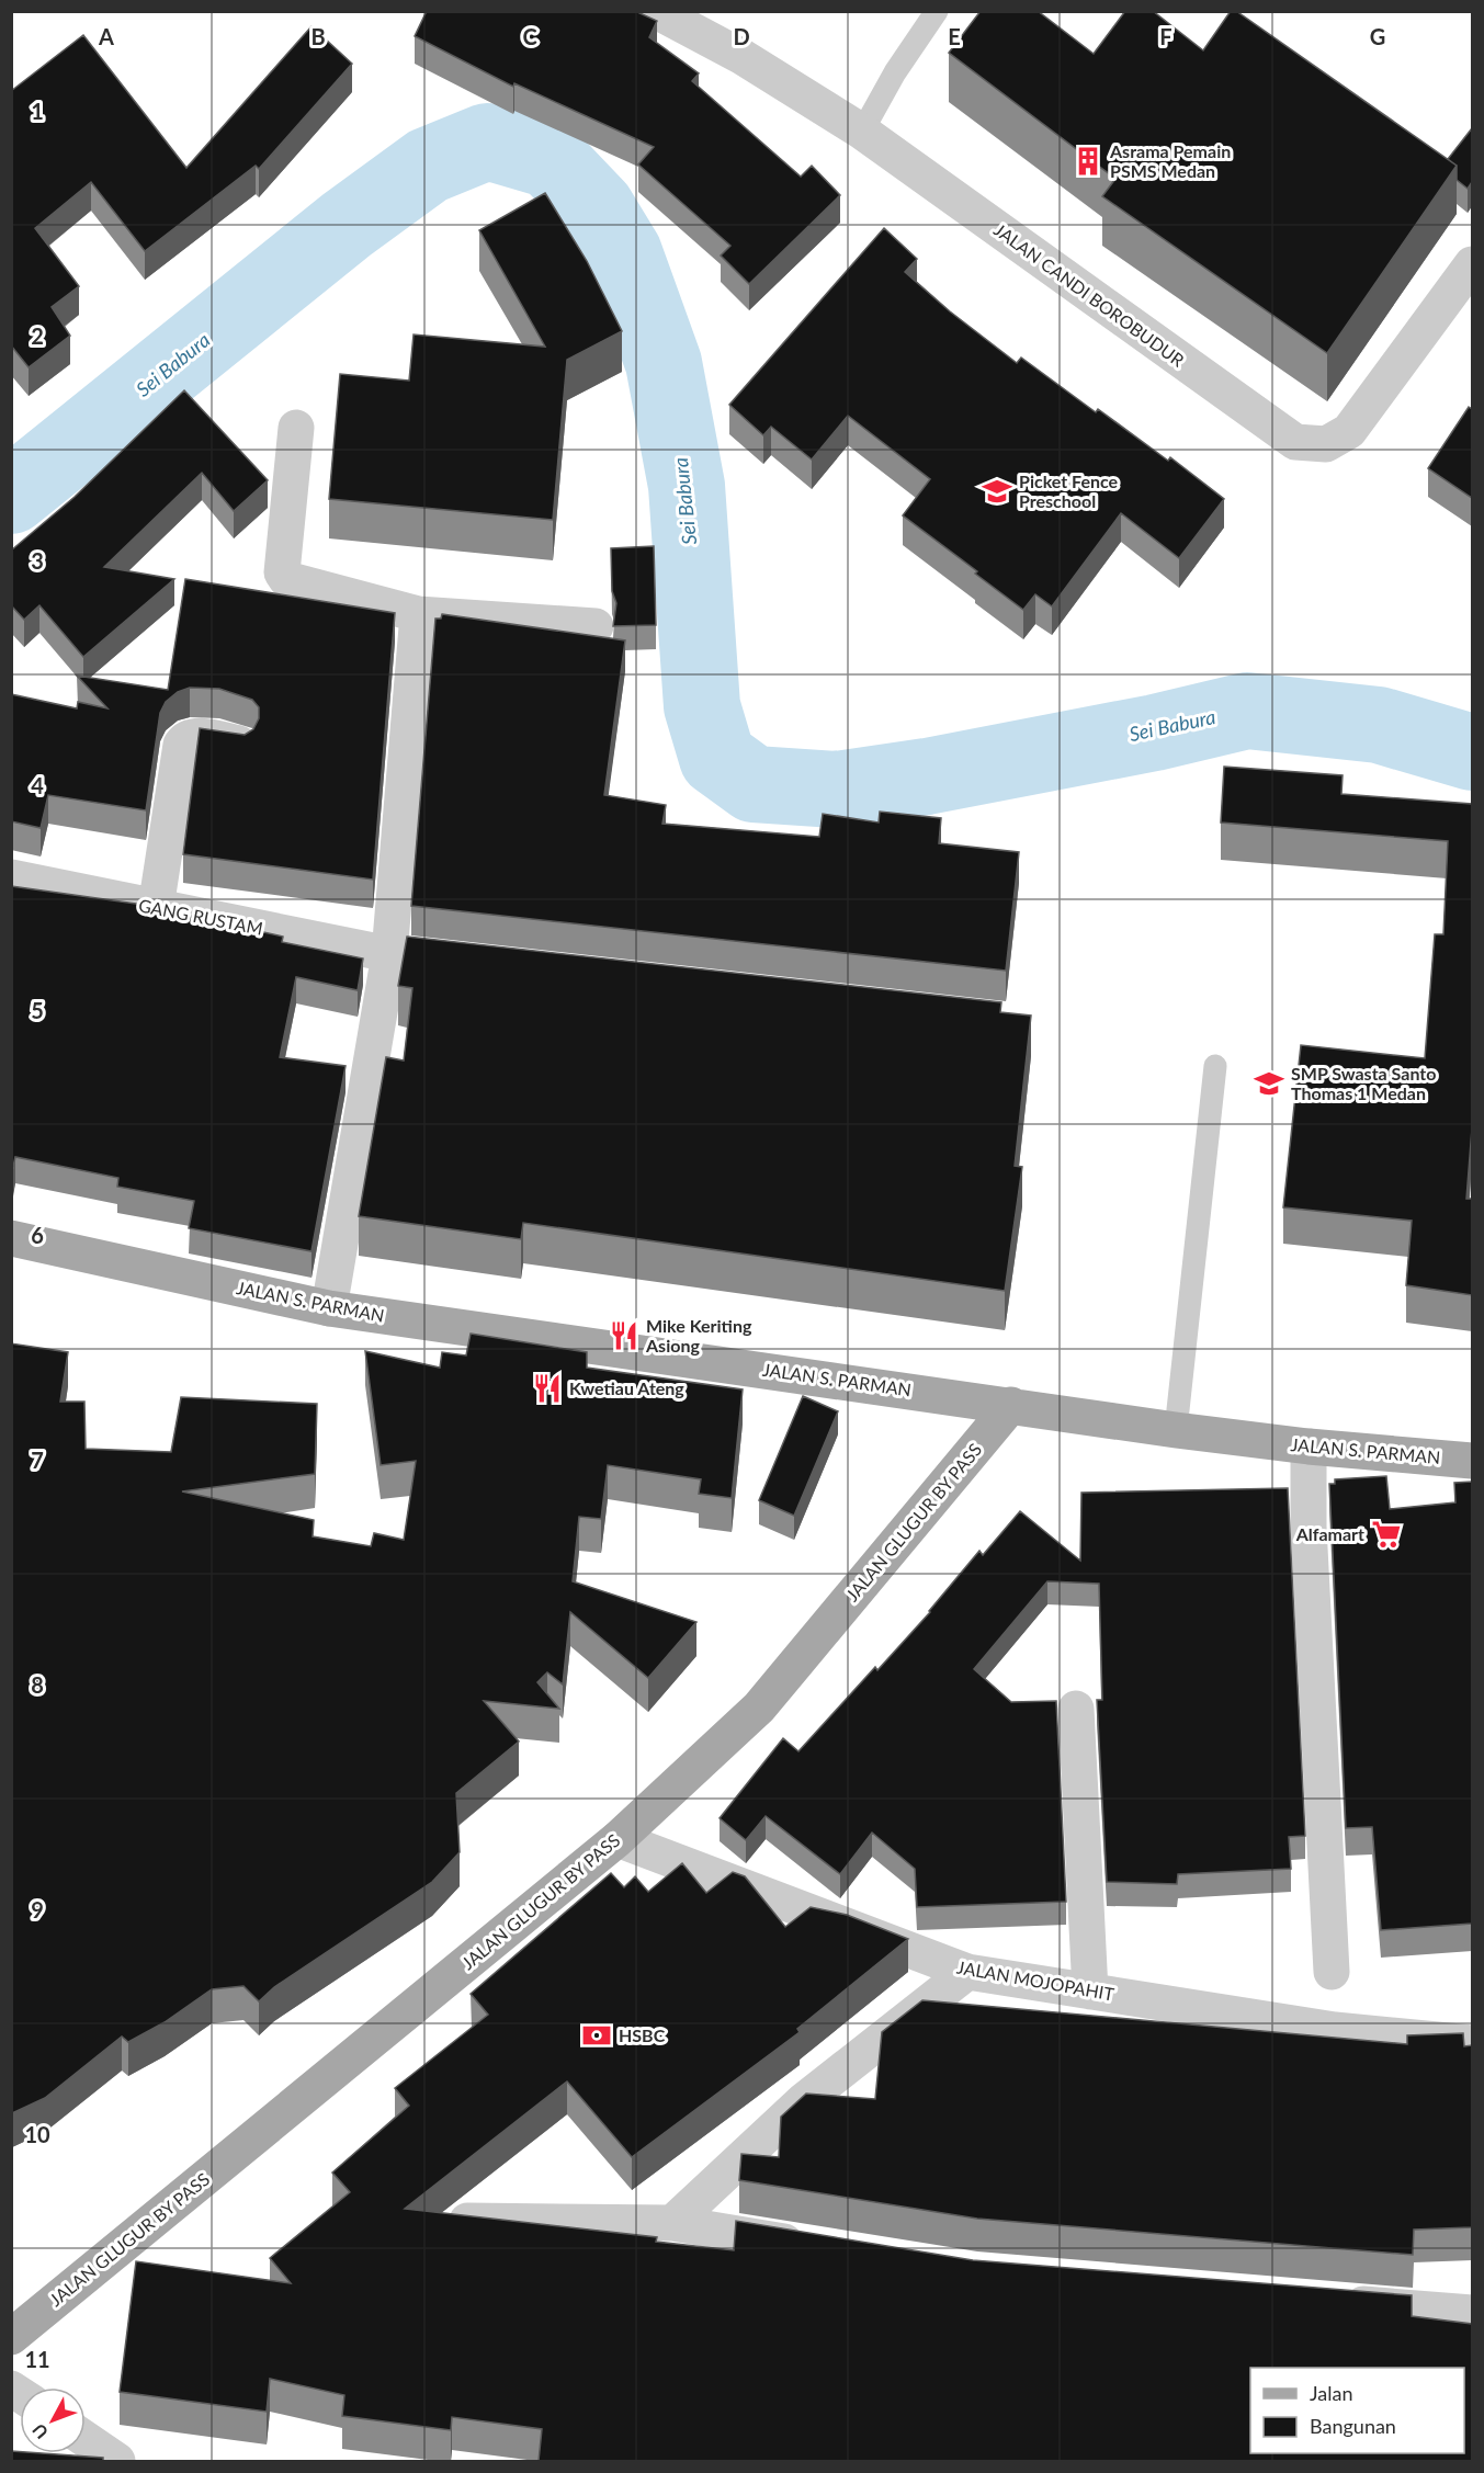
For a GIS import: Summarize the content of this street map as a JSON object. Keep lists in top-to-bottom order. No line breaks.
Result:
{"streets":{"main road":["JALAN S. PARMAN","JALAN GLUGUR BY PASS"],"street":["JALAN CANDI BOROBUDUR","GANG RUSTAM","JALAN MOJOPAHIT"]},"crossings":[["JALAN S. PARMAN","JALAN GLUGUR BY PASS"],["JALAN GLUGUR BY PASS","JALAN MOJOPAHIT"]],"water":["Sei Babura"],"places":{"building":["Asrama Pemain PSMS Medan"],"school or university":["Picket Fence Preschool","SMP Swasta Santo Thomas 1 Medan"],"restaurant":["Mike Keriting Asiong","Kwetiau Ateng"],"supermarket":["Alfamart"],"bank":["HSBC"]},"legend":["Jalan","Bangunan"],"north":"bottom left","grid":{"columns":["A","B","C","D","E","F","G"],"rows":["1","2","3","4","5","6","7","8","9","10","11"]}}
